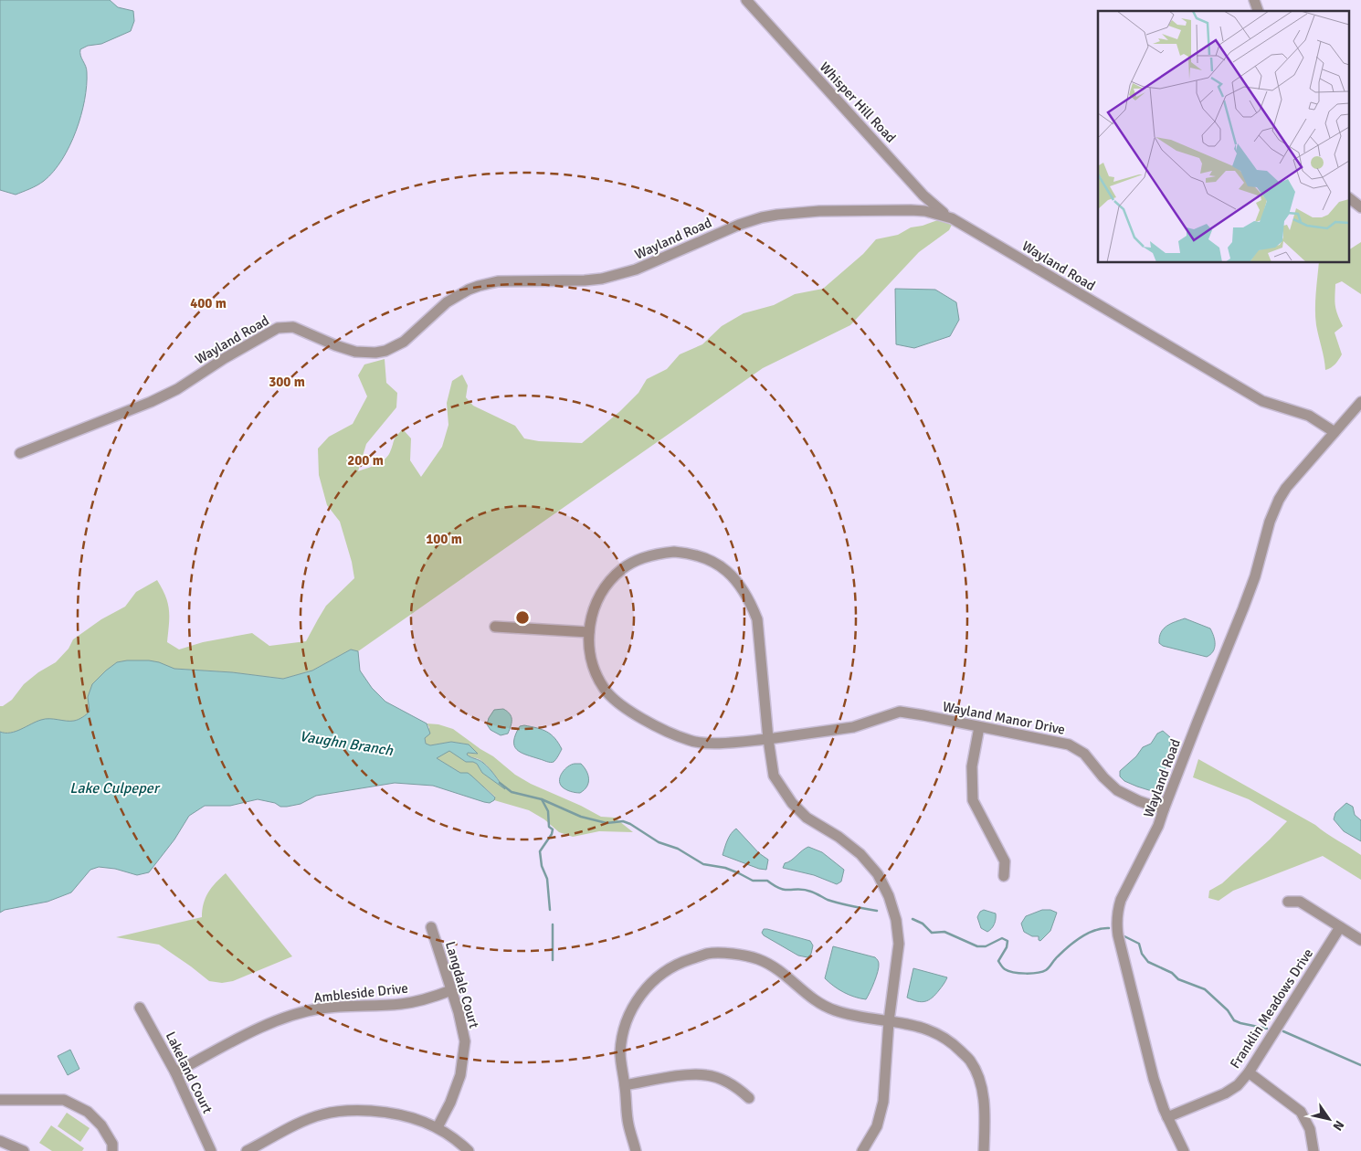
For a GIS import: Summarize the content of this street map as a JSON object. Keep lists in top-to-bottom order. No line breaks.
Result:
{"streets":{"street":["Whisper Hill Road","Wayland Road","Wayland Manor Drive","Langdale Court","Ambleside Drive","Franklin Meadows Drive","Lakeland Court"]},"crossings":[["Whisper Hill Road","Wayland Road"],["Wayland Road","Wayland Manor Drive"],["Wayland Road","Franklin Meadows Drive"],["Langdale Court","Ambleside Drive"],["Ambleside Drive","Lakeland Court"]],"water":["Vaughn Branch","Lake Culpeper"],"north":"bottom right","rings":["400 m","300 m","200 m","100 m"]}
